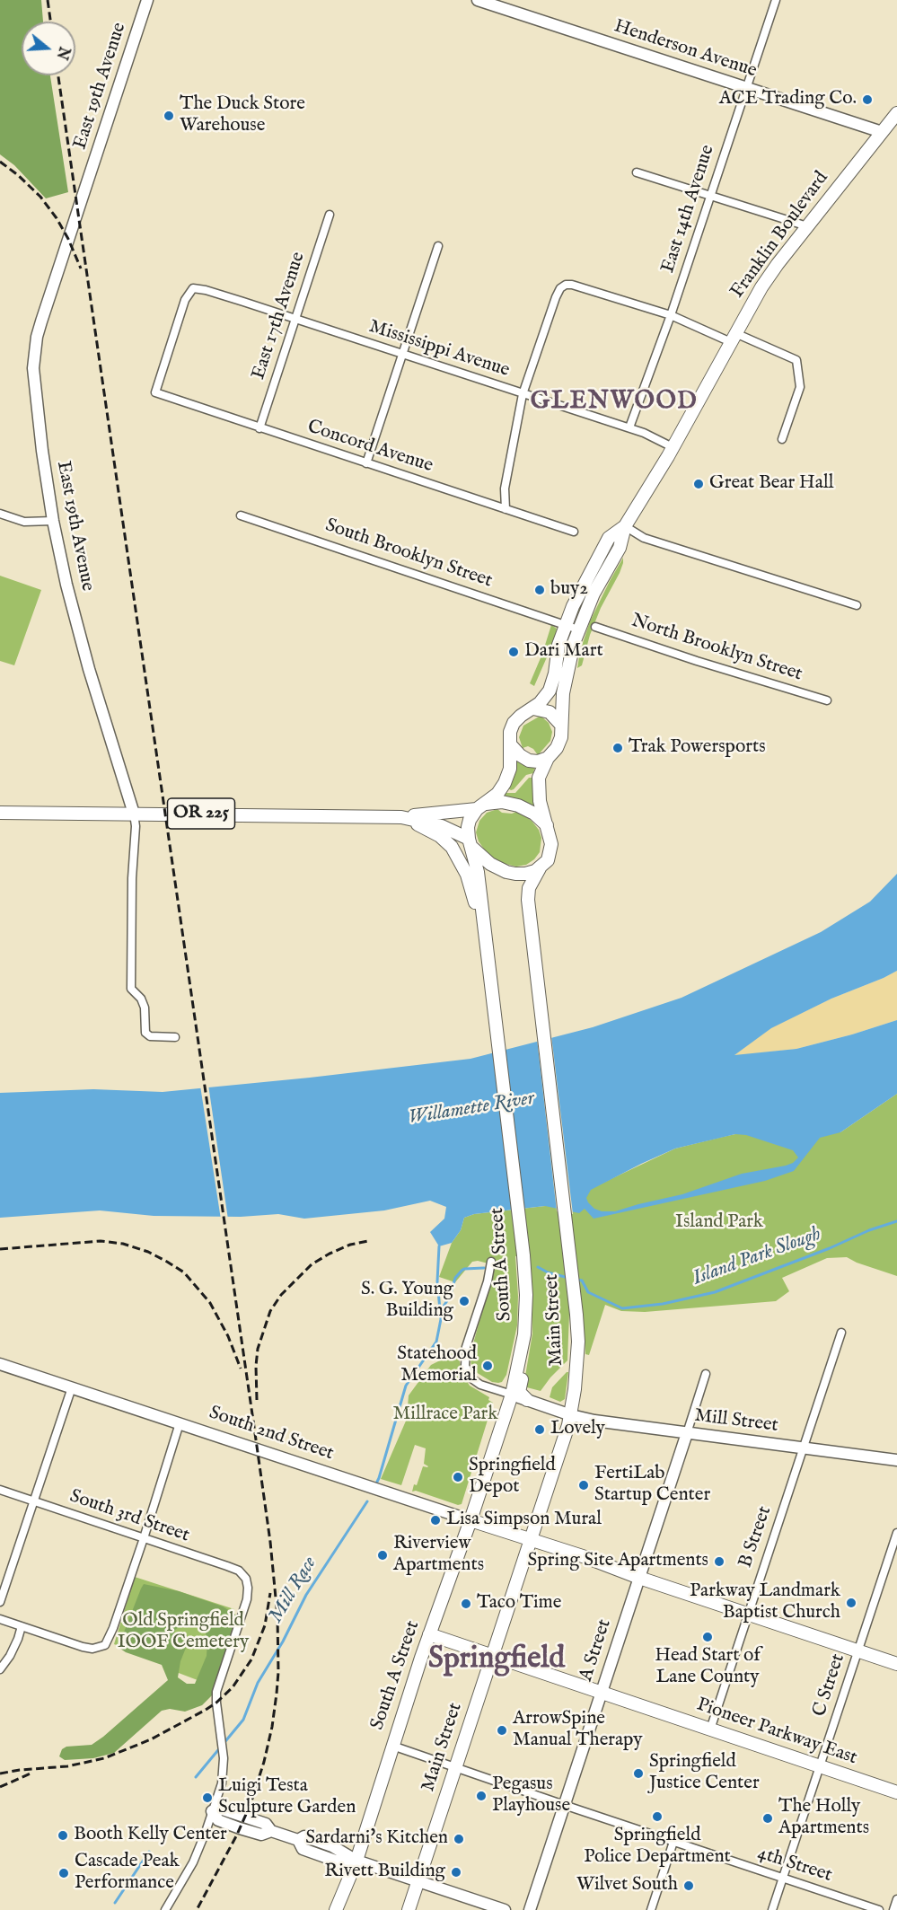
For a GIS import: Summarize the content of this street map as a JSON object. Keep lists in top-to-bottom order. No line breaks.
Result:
{"streets":{"main road":["Franklin Boulevard","OR 225","South A Street","Main Street","South 2nd Street","Pioneer Parkway East"],"street":["Henderson Avenue","East 19th Avenue","East 14th Avenue","East 17th Avenue","Mississippi Avenue","Concord Avenue","South Brooklyn Street","North Brooklyn Street","Mill Street","South 3rd Street","B Street","A Street","C Street","4th Street"]},"crossings":[["Henderson Avenue","East 14th Avenue"],["Henderson Avenue","Franklin Boulevard"],["East 19th Avenue","OR 225"],["East 14th Avenue","Mississippi Avenue"],["Franklin Boulevard","Mississippi Avenue"],["Franklin Boulevard","South Brooklyn Street"],["Franklin Boulevard","OR 225"],["Franklin Boulevard","South A Street"],["Franklin Boulevard","Main Street"],["East 17th Avenue","Mississippi Avenue"],["East 17th Avenue","Concord Avenue"],["Mississippi Avenue","Concord Avenue"],["OR 225","South A Street"],["OR 225","Main Street"],["South A Street","Main Street"],["South A Street","Mill Street"],["South A Street","South 2nd Street"],["South A Street","Pioneer Parkway East"],["South A Street","4th Street"],["Main Street","Mill Street"],["Main Street","South 2nd Street"],["Main Street","Pioneer Parkway East"],["Main Street","4th Street"],["Mill Street","B Street"],["Mill Street","A Street"],["South 2nd Street","B Street"],["South 2nd Street","A Street"],["South 2nd Street","C Street"],["B Street","Pioneer Parkway East"],["A Street","Pioneer Parkway East"],["A Street","4th Street"],["C Street","Pioneer Parkway East"],["C Street","4th Street"]],"districts":["GLENWOOD","Springfield"],"water":["Willamette River","Island Park Slough","Mill Race"],"parks":["Island Park","Millrace Park","Old Springfield IOOF Cemetery"],"places":["ACE Trading Co.","The Duck Store Warehouse","Great Bear Hall","buy2","Dari Mart","Trak Powersports","S. G. Young Building","Statehood Memorial","Lovely","Springfield Depot","FertiLab Startup Center","Lisa Simpson Mural","Riverview Apartments","Spring Site Apartments","Parkway Landmark Baptist Church","Taco Time","Head Start of Lane County","ArrowSpine Manual Therapy","Springfield Justice Center","Pegasus Playhouse","Luigi Testa Sculpture Garden","Springfield Police Department","The Holly Apartments","Booth Kelly Center","Sardarni's Kitchen","Rivett Building","Cascade Peak Performance","Wilvet South"],"north":"right"}
